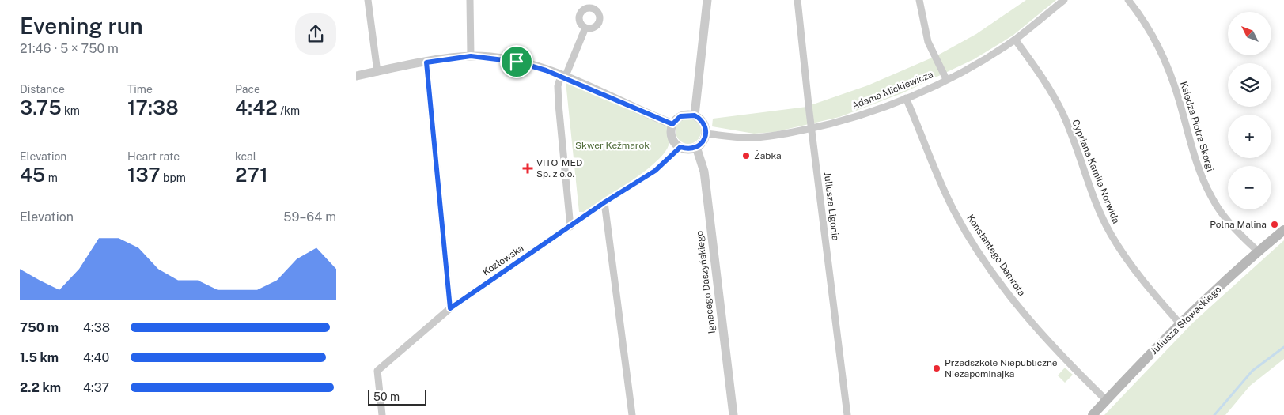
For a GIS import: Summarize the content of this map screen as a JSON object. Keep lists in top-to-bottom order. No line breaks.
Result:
{"streets":{"main road":["Juliusza Słowackiego"],"street":["Adama Mickiewicza","Księdza Piotra Skargi","Cypriana Kamila Norwida","Juliusza Ligonia","Konstantego Damrota","Kozłowska","Ignacego Daszyńskiego"]},"crossings":[["Adama Mickiewicza","Cypriana Kamila Norwida"],["Adama Mickiewicza","Juliusza Ligonia"],["Adama Mickiewicza","Konstantego Damrota"],["Adama Mickiewicza","Kozłowska"],["Adama Mickiewicza","Ignacego Daszyńskiego"],["Księdza Piotra Skargi","Juliusza Słowackiego"],["Cypriana Kamila Norwida","Juliusza Słowackiego"],["Konstantego Damrota","Juliusza Słowackiego"],["Kozłowska","Ignacego Daszyńskiego"]],"parks":["Skwer Kežmarok"],"places":{"other":["Żabka","Polna Malina","Przedszkole Niepubliczne Niezapominajka"],"health":["VITO-MED Sp. z o.o."]},"scale_bar":"50 m","north":"top left","page":{"heading":["Evening run","21:46 · 5 × 750 m"],"map_buttons":["+","−"],"stats":[["Distance","3.75 km"],["Time","17:38"],["Pace","4:42 /km"],["Elevation","45 m"],["Heart rate","137 bpm"],["kcal","271"]],"chart":["Elevation","59–64 m"],"list":[{"name":"750 m","note":"4:38"},{"name":"1.5 km","note":"4:40"},{"name":"2.2 km","note":"4:37"}],"scale":"50 m"}}
